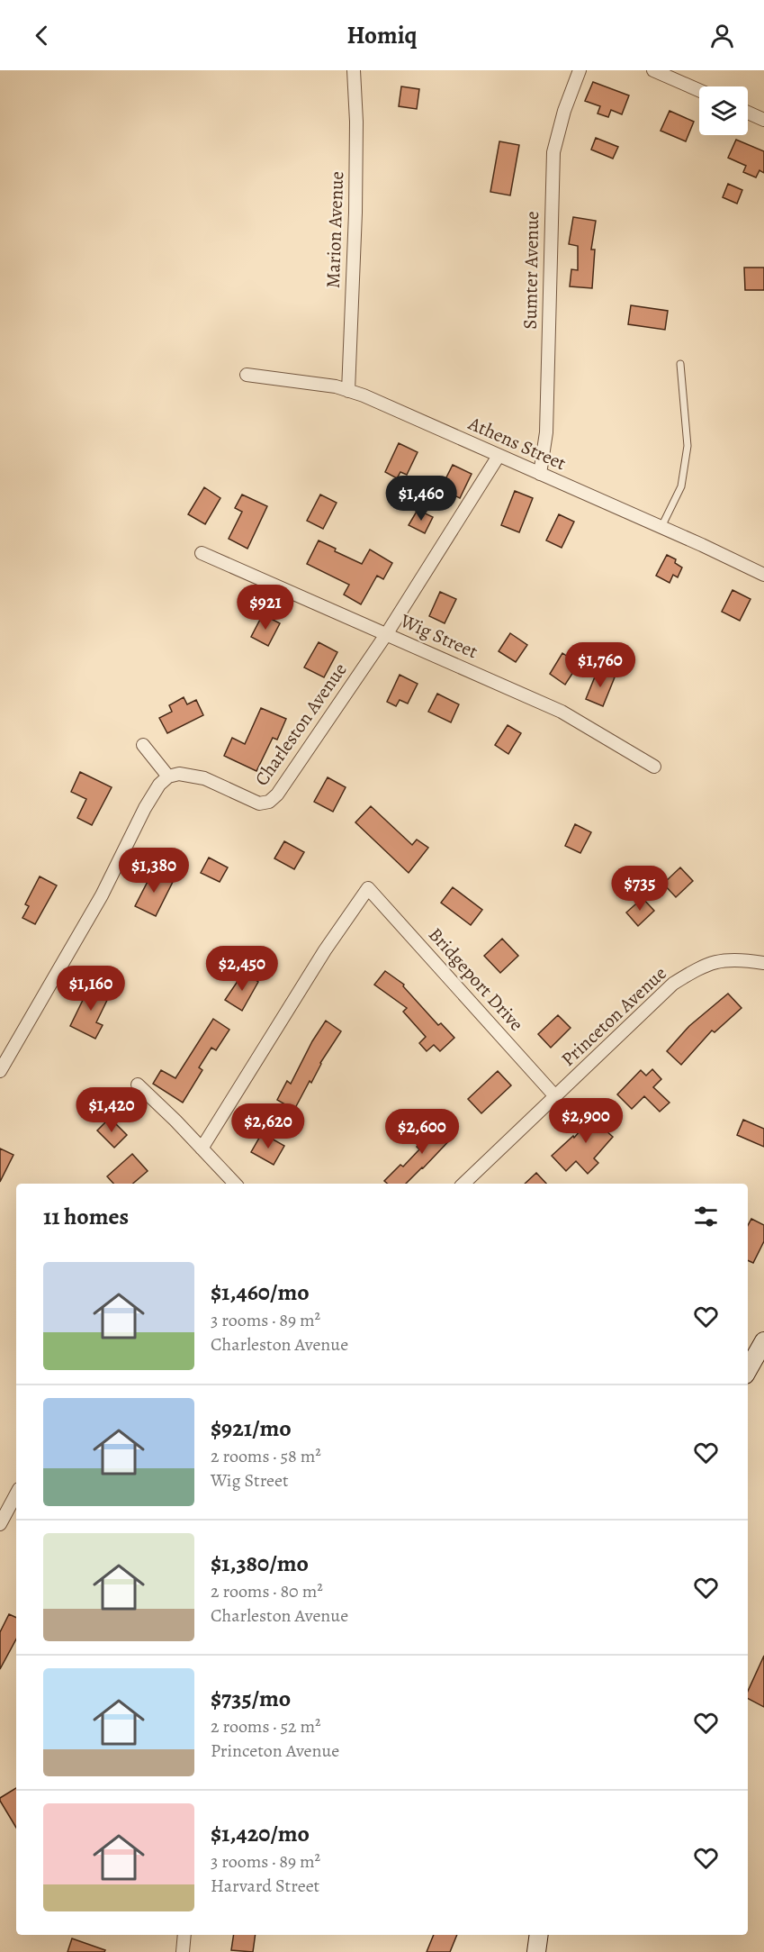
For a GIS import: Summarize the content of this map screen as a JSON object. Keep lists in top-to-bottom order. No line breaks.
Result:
{"streets":{"street":["Marion Avenue","Sumter Avenue","Athens Street","Wig Street","Charleston Avenue","Bridgeport Drive","Princeton Avenue"]},"crossings":[["Marion Avenue","Athens Street"],["Sumter Avenue","Athens Street"],["Athens Street","Charleston Avenue"],["Wig Street","Charleston Avenue"],["Bridgeport Drive","Princeton Avenue"]],"page":{"header":"Homiq","price":["$1,460","$921","$1,760","$1,380","$735","$2,450","$1,160","$1,420","$2,900","$2,620","$2,600"],"heading":"11 homes","list":[{"name":"$1,460/mo","note":"3 rooms · 89 m² · Charleston Avenue"},{"name":"$921/mo","note":"2 rooms · 58 m² · Wig Street"},{"name":"$1,380/mo","note":"2 rooms · 80 m² · Charleston Avenue"},{"name":"$735/mo","note":"2 rooms · 52 m² · Princeton Avenue"},{"name":"$1,420/mo","note":"3 rooms · 89 m² · Harvard Street"}]}}
